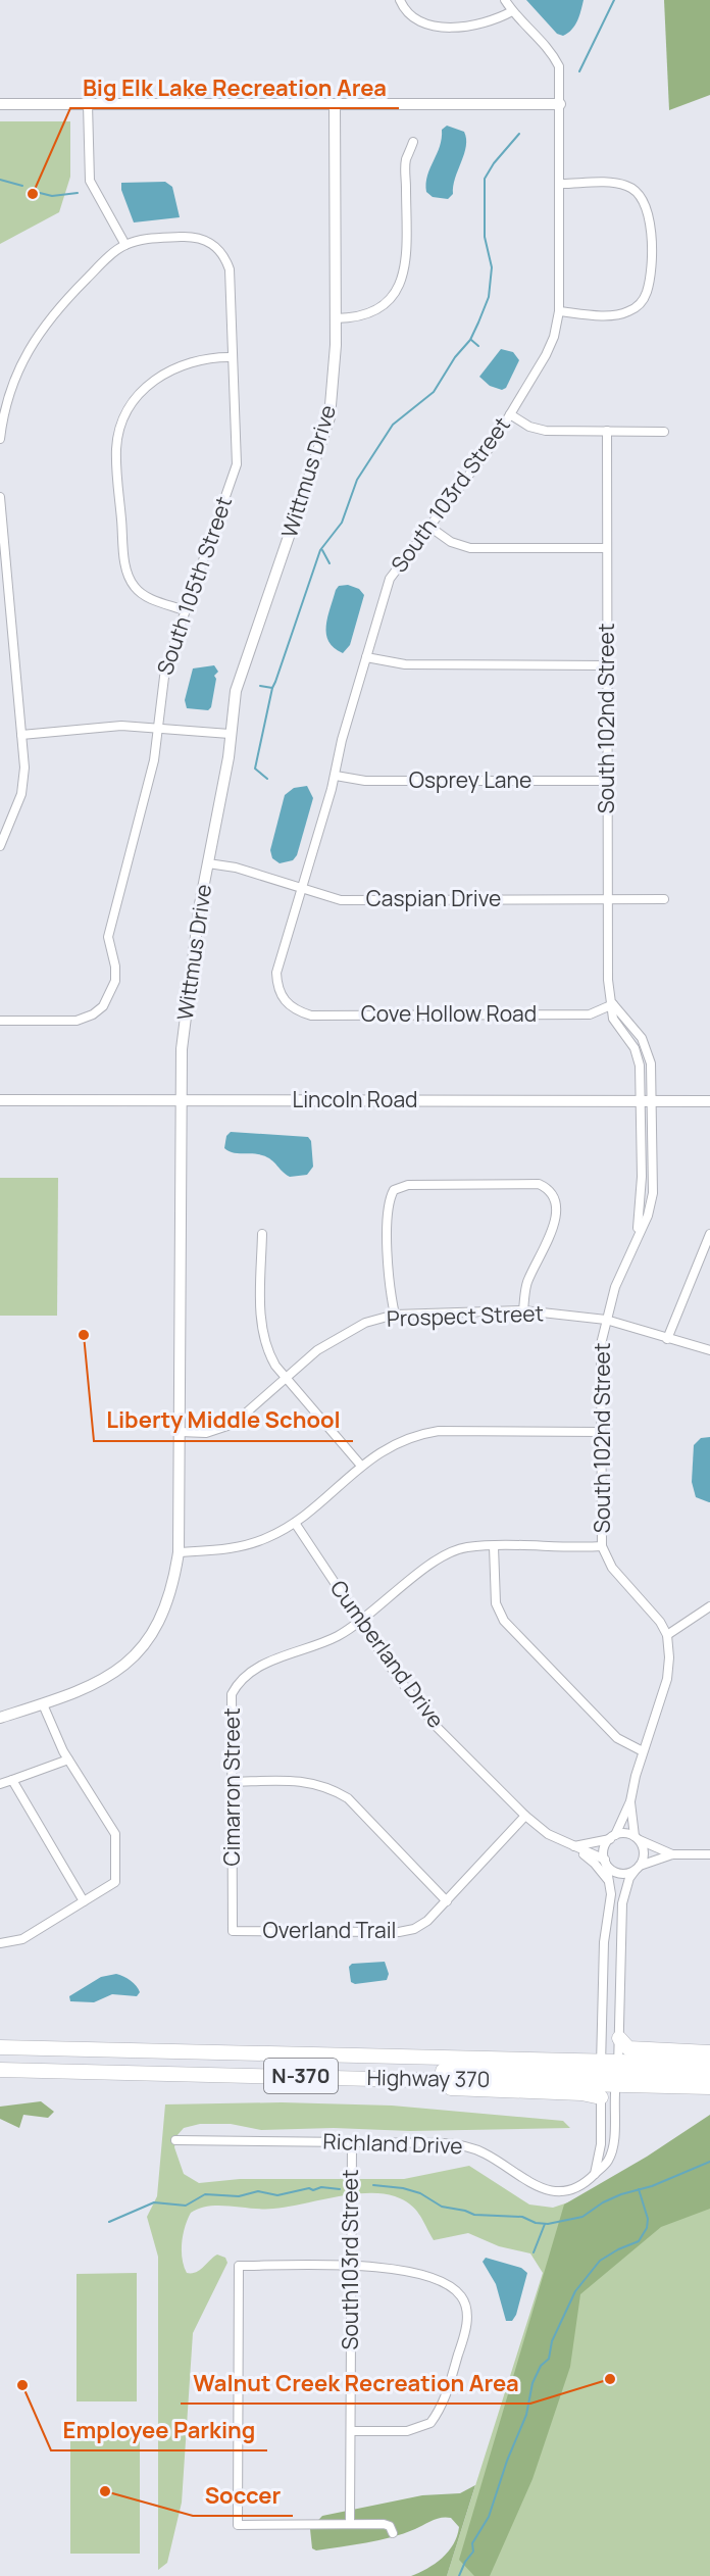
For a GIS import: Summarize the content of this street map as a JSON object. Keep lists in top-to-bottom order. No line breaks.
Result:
{"streets":{"highway":["N-370","Highway 370"],"street":["Wittmus Drive","South 103rd Street","South 105th Street","South 102nd Street","Osprey Lane","Caspian Drive","Cove Hollow Road","Lincoln Road","Prospect Street","Cumberland Drive","Cimarron Street","Overland Trail","Richland Drive","South103rd Street"]},"crossings":[["Wittmus Drive","Caspian Drive"],["Wittmus Drive","Lincoln Road"],["Wittmus Drive","Prospect Street"],["South 103rd Street","Osprey Lane"],["South 103rd Street","Caspian Drive"],["South 103rd Street","Cove Hollow Road"],["South 102nd Street","Osprey Lane"],["South 102nd Street","Caspian Drive"],["South 102nd Street","Cove Hollow Road"],["South 102nd Street","Lincoln Road"],["South 102nd Street","Prospect Street"],["South 102nd Street","Cimarron Street"],["Cumberland Drive","Cimarron Street"],["Cumberland Drive","Overland Trail"],["Cimarron Street","Overland Trail"],["Highway 370","Richland Drive"],["Richland Drive","South103rd Street"]],"places":["Big Elk Lake Recreation Area","Liberty Middle School","Walnut Creek Recreation Area","Employee Parking","Soccer"]}
